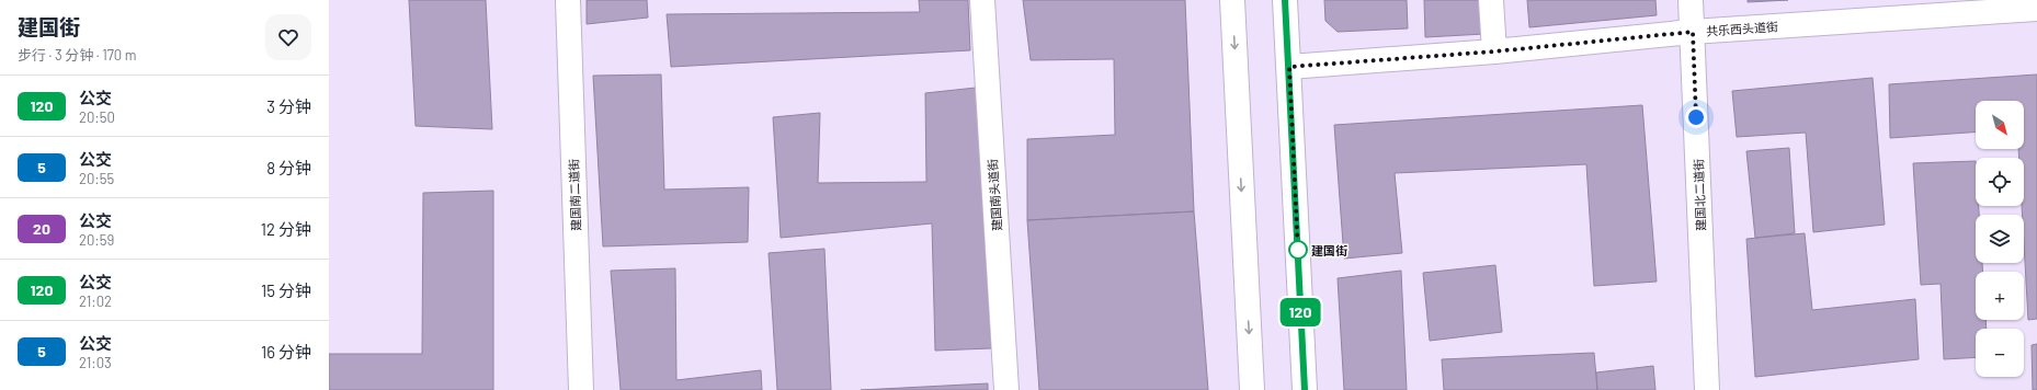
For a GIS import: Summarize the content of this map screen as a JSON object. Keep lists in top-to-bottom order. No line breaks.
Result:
{"streets":{"street":["共乐西头道街","建国南二道街","建国南头道街","建国北二道街"]},"crossings":[["共乐西头道街","建国北二道街"]],"places":["建国街"],"lines":["bus line 120"],"north":"bottom right","page":{"heading":["建国街","步行 · 3 分钟 · 170 m"],"on_map":"120","list":[{"mark":"120","name":"公交","note":"20:50","value":"3 分钟"},{"mark":"5","name":"公交","note":"20:55","value":"8 分钟"},{"mark":"20","name":"公交","note":"20:59","value":"12 分钟"},{"mark":"120","name":"公交","note":"21:02","value":"15 分钟"},{"mark":"5","name":"公交","note":"21:03","value":"16 分钟"}],"map_buttons":["+","−"]}}
